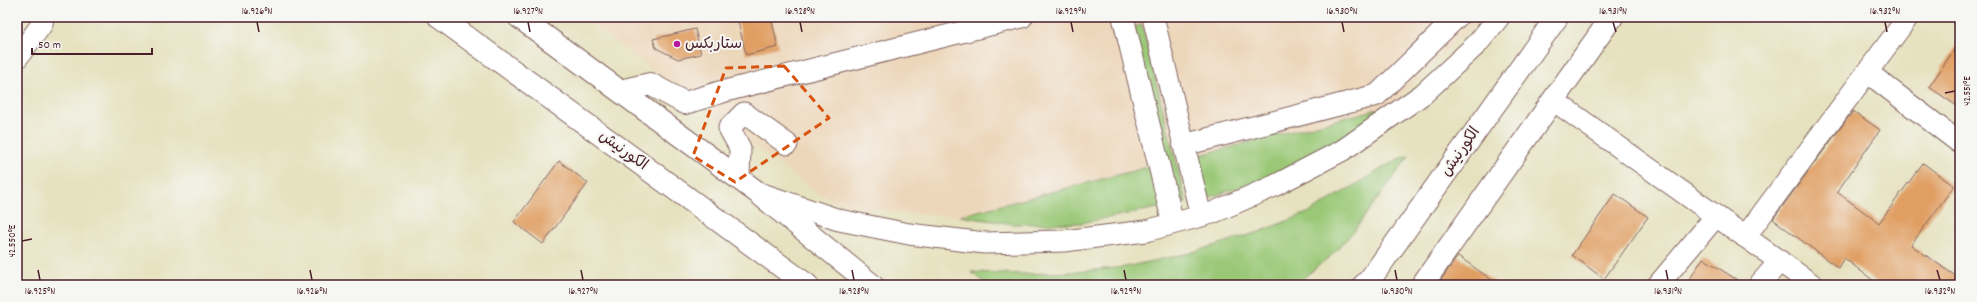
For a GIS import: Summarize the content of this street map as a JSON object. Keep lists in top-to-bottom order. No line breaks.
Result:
{"streets":{"main road":["الكورنيش"]},"places":["ستاربكس"],"scale_bar":"50 m","coordinates":["16.926°N","16.927°N","16.928°N","16.929°N","16.930°N","16.931°N","16.932°N","42.551°E","42.550°E","16.925°N"]}
